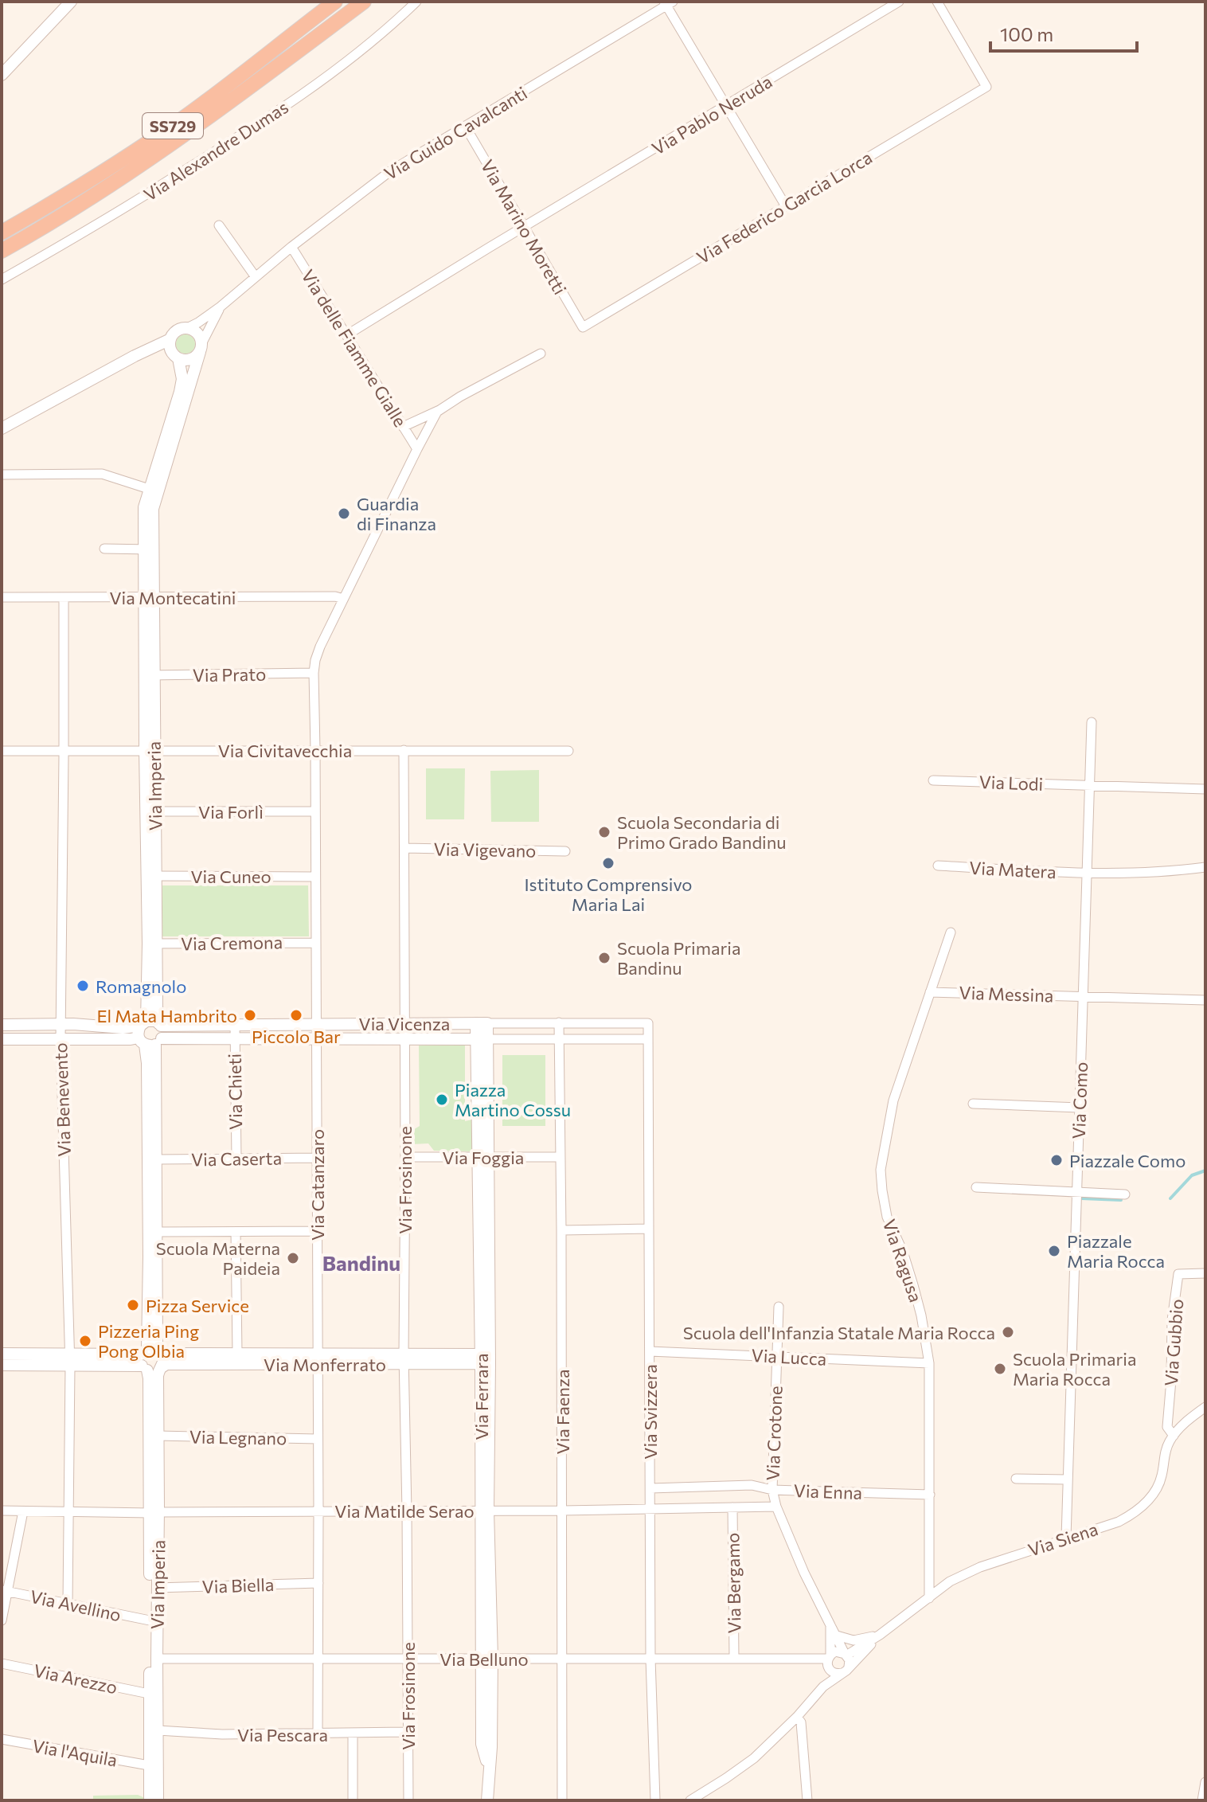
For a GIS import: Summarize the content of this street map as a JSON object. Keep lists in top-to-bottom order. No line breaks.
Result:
{"streets":{"highway":["SS729"],"street":["Via Pablo Neruda","Via Guido Cavalcanti","Via Alexandre Dumas","Via Federico Garcia Lorca","Via Marino Moretti","Via delle Fiamme Gialle","Via Montecatini","Via Prato","Via Civitavecchia","Via Lodi","Via Imperia","Via Forlì","Via Vigevano","Via Matera","Via Cuneo","Via Cremona","Via Messina","Via Vicenza","Via Chieti","Via Benevento","Via Como","Via Foggia","Via Caserta","Via Frosinone","Via Catanzaro","Via Ragusa","Via Gubbio","Via Lucca","Via Monferrato","Via Ferrara","Via Faenza","Via Svizzera","Via Crotone","Via Legnano","Via Enna","Via Matilde Serao","Via Siena","Via Bergamo","Via Biella","Via Avellino","Via Belluno","Via Arezzo","Via Pescara","Via l'Aquila"]},"crossings":[["Via Pablo Neruda","Via Marino Moretti"],["Via Pablo Neruda","Via delle Fiamme Gialle"],["Via Guido Cavalcanti","Via Marino Moretti"],["Via Guido Cavalcanti","Via delle Fiamme Gialle"],["Via Guido Cavalcanti","Via Imperia"],["Via Federico Garcia Lorca","Via Marino Moretti"],["Via delle Fiamme Gialle","Via Catanzaro"],["Via Montecatini","Via Imperia"],["Via Montecatini","Via Benevento"],["Via Montecatini","Via Catanzaro"],["Via Prato","Via Imperia"],["Via Prato","Via Catanzaro"],["Via Civitavecchia","Via Imperia"],["Via Civitavecchia","Via Benevento"],["Via Civitavecchia","Via Frosinone"],["Via Civitavecchia","Via Catanzaro"],["Via Lodi","Via Como"],["Via Imperia","Via Forlì"],["Via Imperia","Via Cuneo"],["Via Imperia","Via Cremona"],["Via Imperia","Via Vicenza"],["Via Imperia","Via Caserta"],["Via Imperia","Via Monferrato"],["Via Imperia","Via Legnano"],["Via Imperia","Via Matilde Serao"],["Via Imperia","Via Biella"],["Via Imperia","Via Avellino"],["Via Imperia","Via Belluno"],["Via Imperia","Via Arezzo"],["Via Imperia","Via Pescara"],["Via Imperia","Via l'Aquila"],["Via Forlì","Via Catanzaro"],["Via Vigevano","Via Frosinone"],["Via Matera","Via Como"],["Via Cuneo","Via Catanzaro"],["Via Cremona","Via Catanzaro"],["Via Messina","Via Como"],["Via Messina","Via Ragusa"],["Via Vicenza","Via Chieti"],["Via Vicenza","Via Benevento"],["Via Vicenza","Via Frosinone"],["Via Vicenza","Via Catanzaro"],["Via Vicenza","Via Ferrara"],["Via Vicenza","Via Faenza"],["Via Vicenza","Via Svizzera"],["Via Chieti","Via Caserta"],["Via Benevento","Via Monferrato"],["Via Benevento","Via Matilde Serao"],["Via Benevento","Via Avellino"],["Via Como","Via Siena"],["Via Foggia","Via Frosinone"],["Via Foggia","Via Ferrara"],["Via Foggia","Via Faenza"],["Via Caserta","Via Catanzaro"],["Via Frosinone","Via Monferrato"],["Via Frosinone","Via Matilde Serao"],["Via Frosinone","Via Belluno"],["Via Frosinone","Via Pescara"],["Via Catanzaro","Via Monferrato"],["Via Catanzaro","Via Legnano"],["Via Catanzaro","Via Matilde Serao"],["Via Catanzaro","Via Biella"],["Via Catanzaro","Via Belluno"],["Via Catanzaro","Via Pescara"],["Via Ragusa","Via Lucca"],["Via Ragusa","Via Enna"],["Via Ragusa","Via Siena"],["Via Gubbio","Via Siena"],["Via Lucca","Via Svizzera"],["Via Lucca","Via Crotone"],["Via Monferrato","Via Ferrara"],["Via Ferrara","Via Matilde Serao"],["Via Ferrara","Via Belluno"],["Via Faenza","Via Matilde Serao"],["Via Faenza","Via Belluno"],["Via Svizzera","Via Enna"],["Via Svizzera","Via Matilde Serao"],["Via Svizzera","Via Belluno"],["Via Crotone","Via Enna"],["Via Crotone","Via Siena"],["Via Crotone","Via Belluno"],["Via Enna","Via Matilde Serao"],["Via Enna","Via Bergamo"],["Via Siena","Via Belluno"],["Via Bergamo","Via Belluno"]],"districts":["Bandinu"],"places":["Guardia di Finanza","Scuola Secondaria di Primo Grado Bandinu","Istituto Comprensivo Maria Lai","Scuola Primaria Bandinu","Romagnolo","El Mata Hambrito","Piccolo Bar","Piazza Martino Cossu","Piazzale Como","Piazzale Maria Rocca","Scuola Materna Paideia","Pizza Service","Scuola dell'Infanzia Statale Maria Rocca","Pizzeria Ping Pong Olbia","Scuola Primaria Maria Rocca"],"scale_bar":"100 m"}
